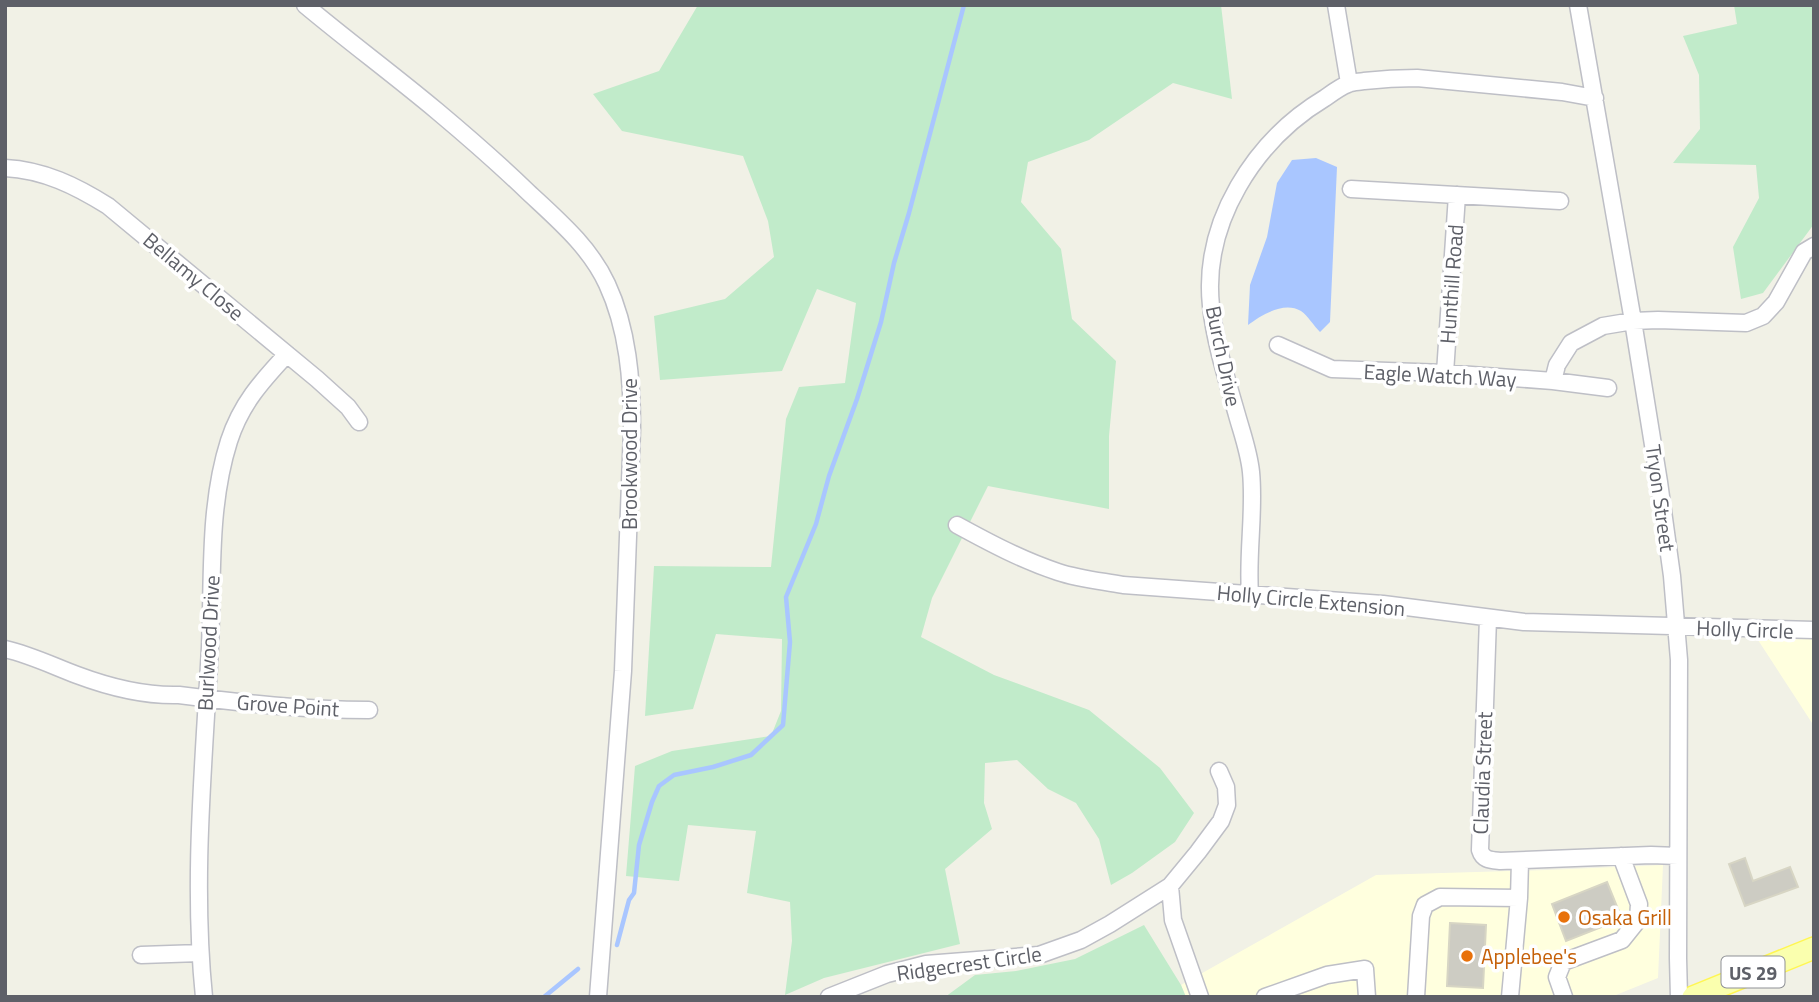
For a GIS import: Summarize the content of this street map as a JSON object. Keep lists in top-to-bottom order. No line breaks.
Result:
{"streets":{"main road":["US 29"],"street":["Bellamy Close","Hunthill Road","Burch Drive","Eagle Watch Way","Brookwood Drive","Tryon Street","Holly Circle Extension","Holly Circle","Burlwood Drive","Grove Point","Claudia Street","Ridgecrest Circle"]},"crossings":[["Bellamy Close","Burlwood Drive"],["Hunthill Road","Eagle Watch Way"],["Burch Drive","Tryon Street"],["Burch Drive","Holly Circle Extension"],["Tryon Street","Holly Circle Extension"],["Tryon Street","Holly Circle"],["Tryon Street","Claudia Street"],["Holly Circle Extension","Holly Circle"],["Holly Circle Extension","Claudia Street"],["Burlwood Drive","Grove Point"]],"places":["Osaka Grill","Applebee's"]}
